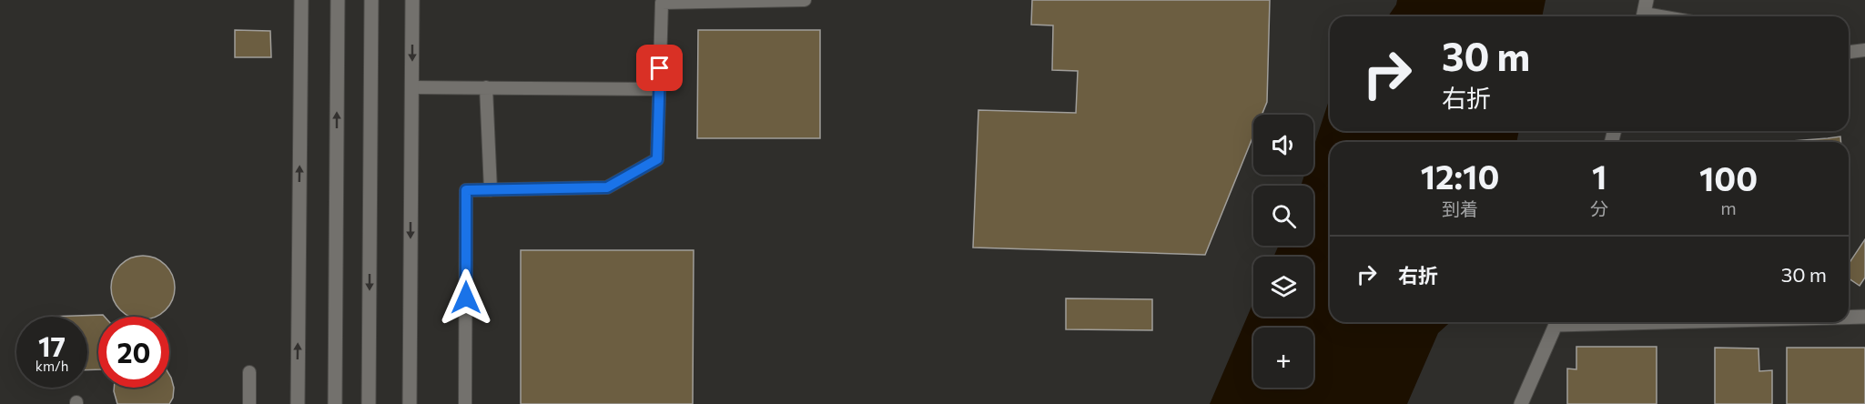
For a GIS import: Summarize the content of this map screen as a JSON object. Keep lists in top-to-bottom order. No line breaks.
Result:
{"page":{"turn":["30 m","右折"],"map_buttons":"+","eta":["12:10","到着","1","分","100","m"],"list":[{"name":"右折","value":"30 m"}],"speed":"17 km/h","limit":"20"}}
